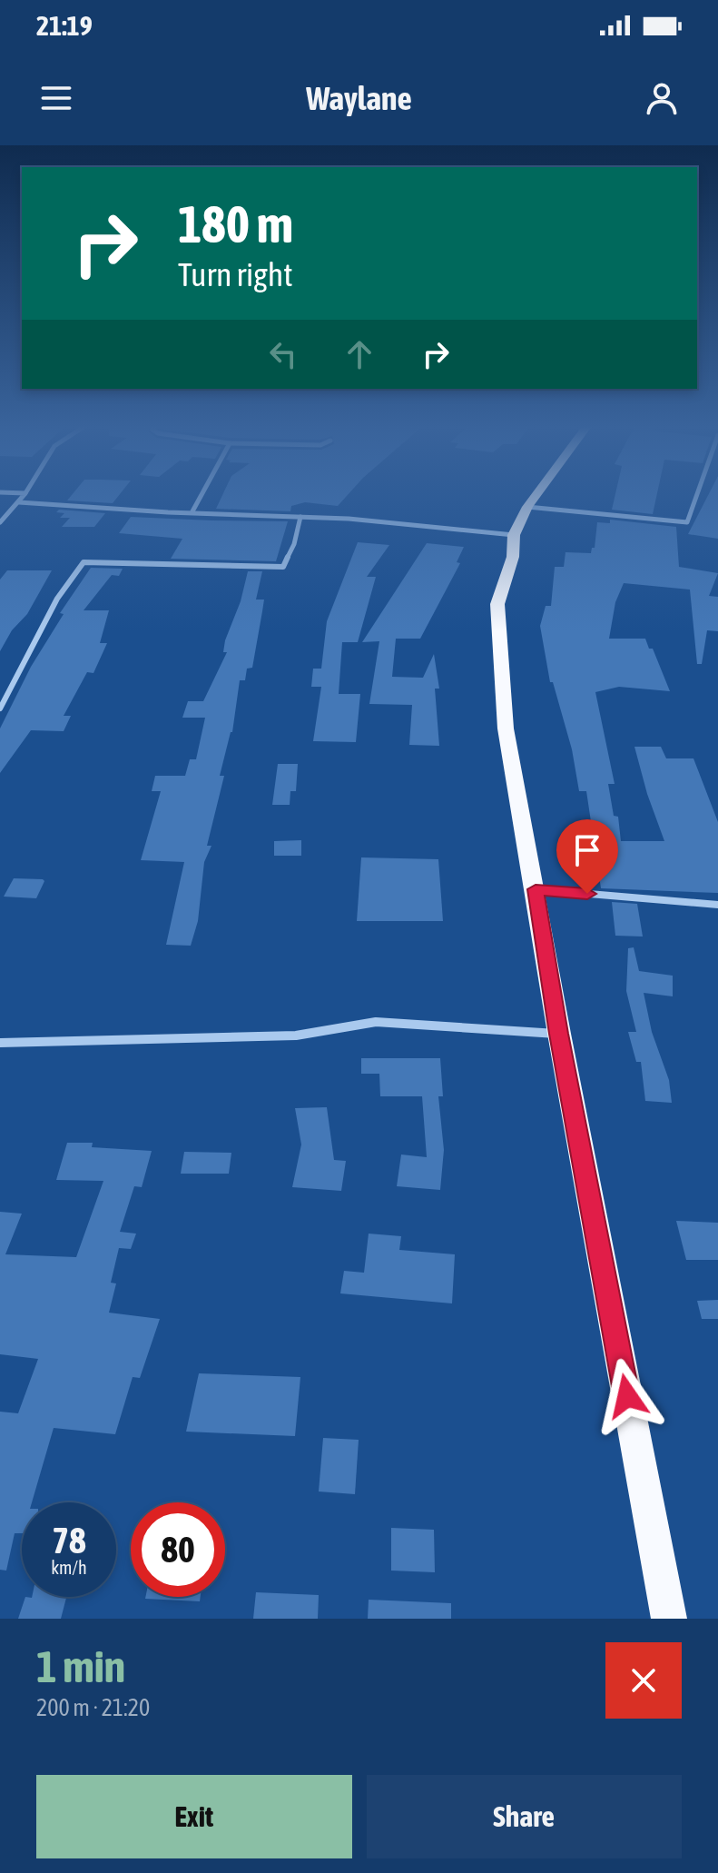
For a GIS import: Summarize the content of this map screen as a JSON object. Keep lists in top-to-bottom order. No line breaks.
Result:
{"page":{"status":"21:19","header":"Waylane","turn":["180 m","Turn right"],"speed":"78 km/h","limit":"80","heading":["1 min","200 m · 21:20"],"buttons":["Exit","Share"]}}
